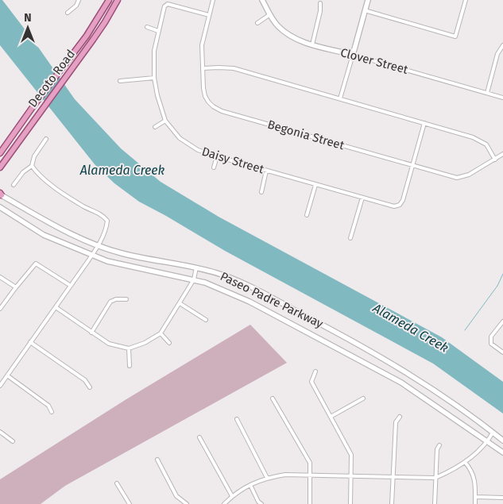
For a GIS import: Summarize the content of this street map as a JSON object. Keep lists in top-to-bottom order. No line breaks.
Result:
{"streets":{"main road":["Clover Street","Decoto Road","Paseo Padre Parkway"],"street":["Begonia Street","Daisy Street"]},"crossings":[["Begonia Street","Daisy Street"]],"water":["Alameda Creek"],"north":"top"}
